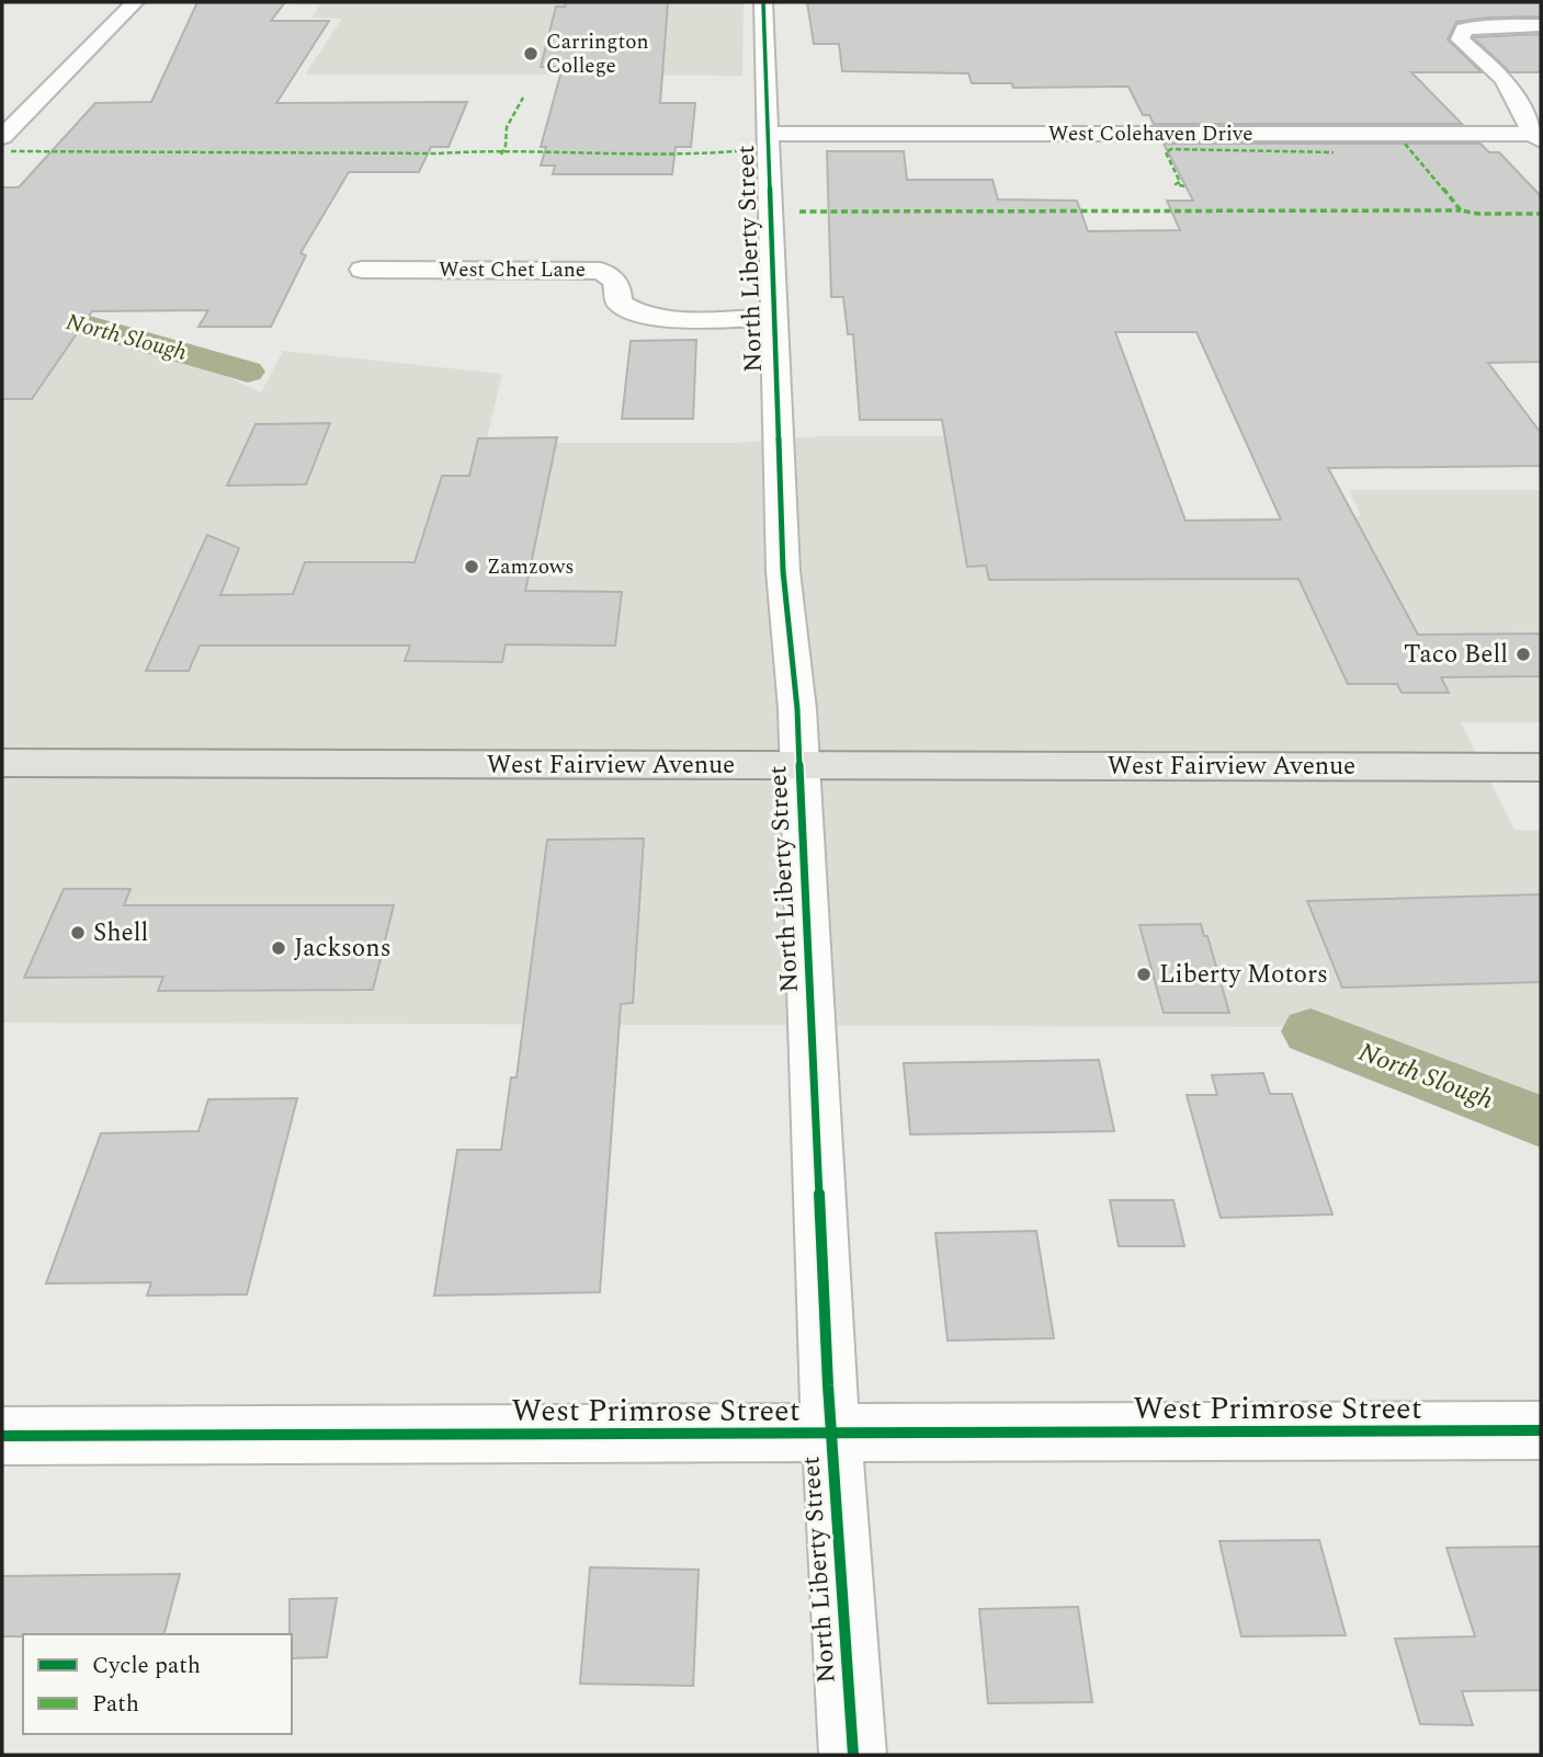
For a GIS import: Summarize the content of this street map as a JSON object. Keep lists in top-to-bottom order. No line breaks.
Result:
{"streets":{"main road":["West Fairview Avenue"],"street":["West Colehaven Drive","North Liberty Street","West Chet Lane","West Primrose Street"]},"crossings":[["West Colehaven Drive","North Liberty Street"],["North Liberty Street","West Chet Lane"],["North Liberty Street","West Fairview Avenue"],["North Liberty Street","West Primrose Street"]],"water":["North Slough"],"places":["Carrington College","Zamzows","Taco Bell","Shell","Jacksons","Liberty Motors"],"legend":["Cycle path","Path"]}
